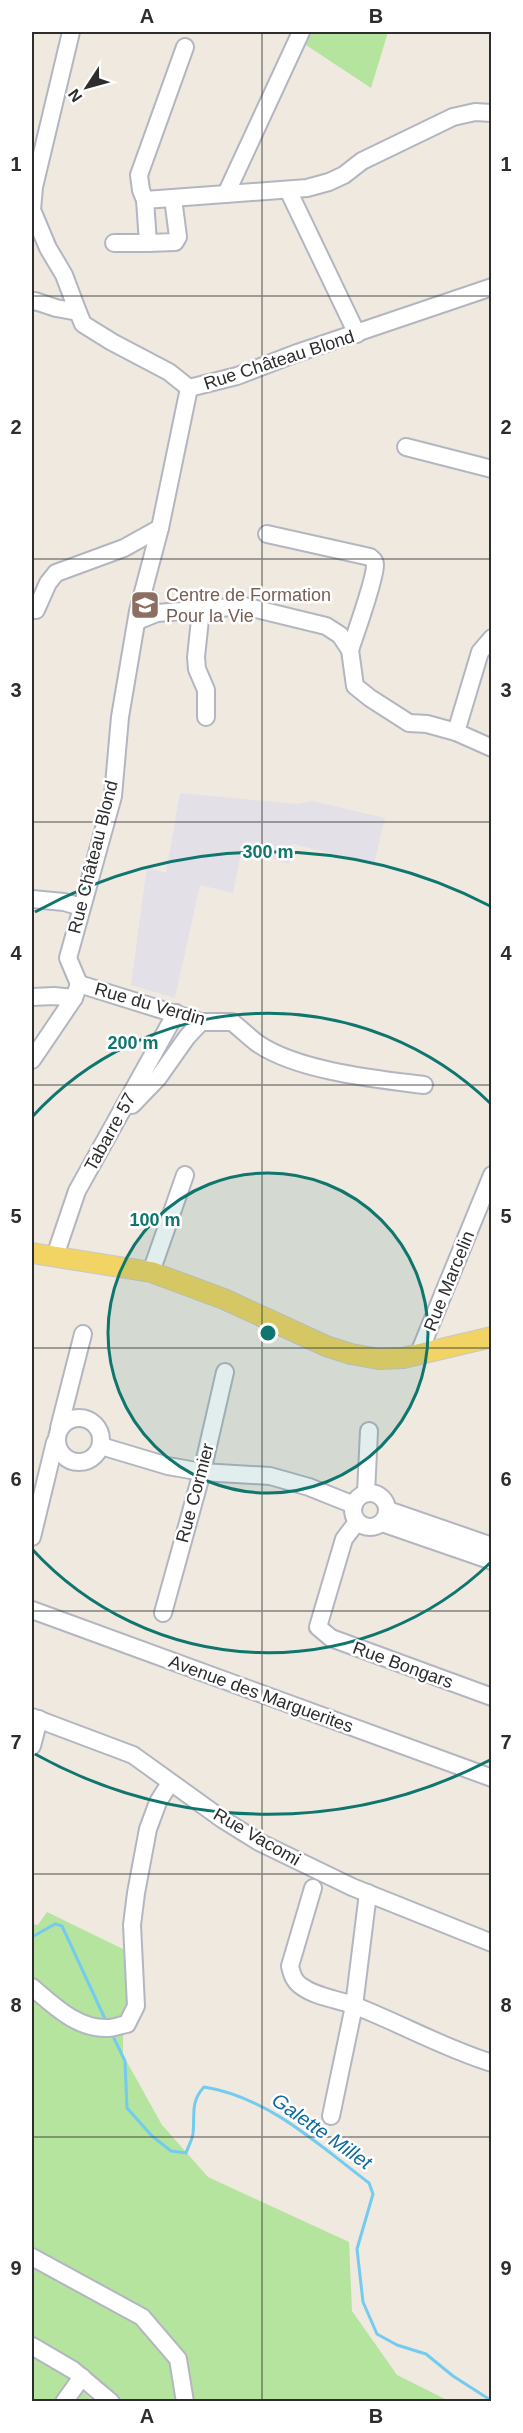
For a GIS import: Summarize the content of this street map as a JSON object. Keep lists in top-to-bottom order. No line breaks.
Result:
{"streets":{"street":["Rue Château Blond","Rue du Verdin","Tabarre 57","Rue Marcelin","Rue Cormier","Rue Bongars","Avenue des Marguerites","Rue Vacomi"]},"crossings":[["Rue Château Blond","Rue du Verdin"],["Rue du Verdin","Tabarre 57"]],"water":["Galette Millet"],"places":{"school or university":["Centre de Formation Pour la Vie"]},"north":"bottom left","grid":{"columns":["A","B"],"rows":["1","2","3","4","5","6","7","8","9"]},"rings":["300 m","200 m","100 m"]}
